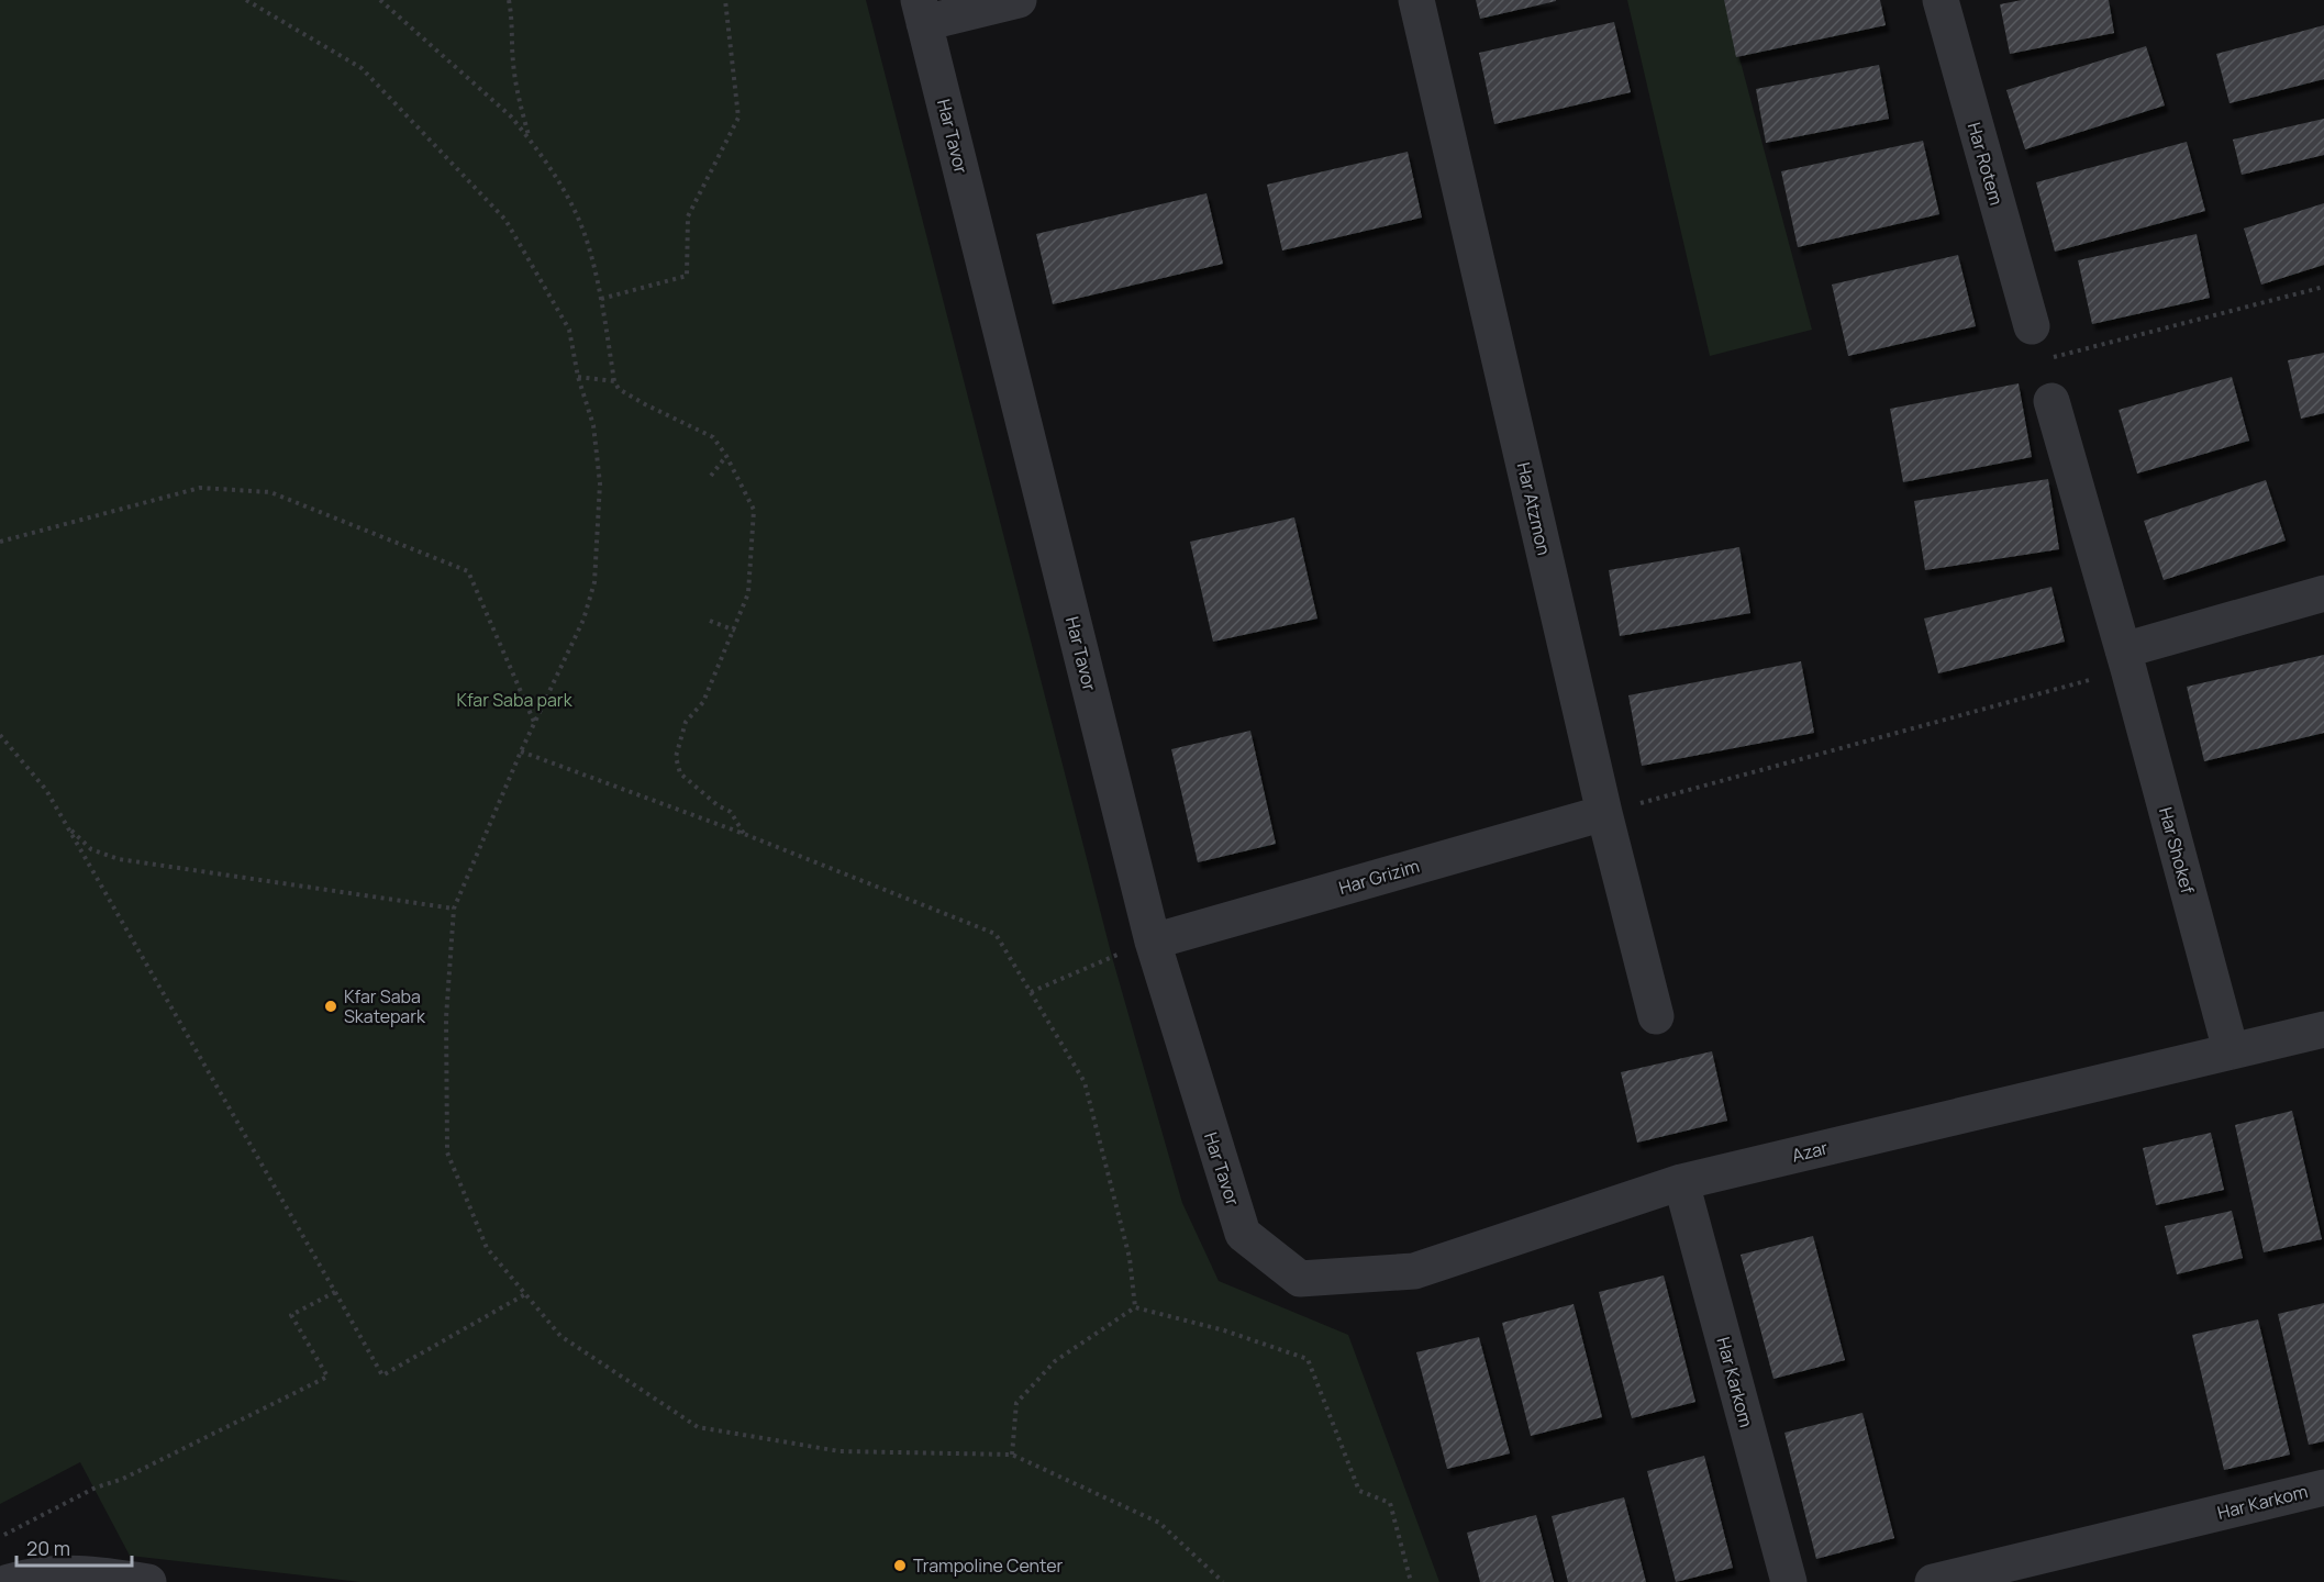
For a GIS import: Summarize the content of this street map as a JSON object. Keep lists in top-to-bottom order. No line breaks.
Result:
{"streets":{"street":["Har Tavor","Har Rotem","Har Atzmon","Har Shokef","Har Grizim","Azar","Har Karkom"]},"crossings":[["Har Tavor","Har Grizim"],["Har Tavor","Azar"],["Har Atzmon","Har Grizim"],["Har Shokef","Azar"],["Azar","Har Karkom"]],"parks":["Kfar Saba park"],"places":["Kfar Saba Skatepark","Trampoline Center"],"scale_bar":"20 m"}
